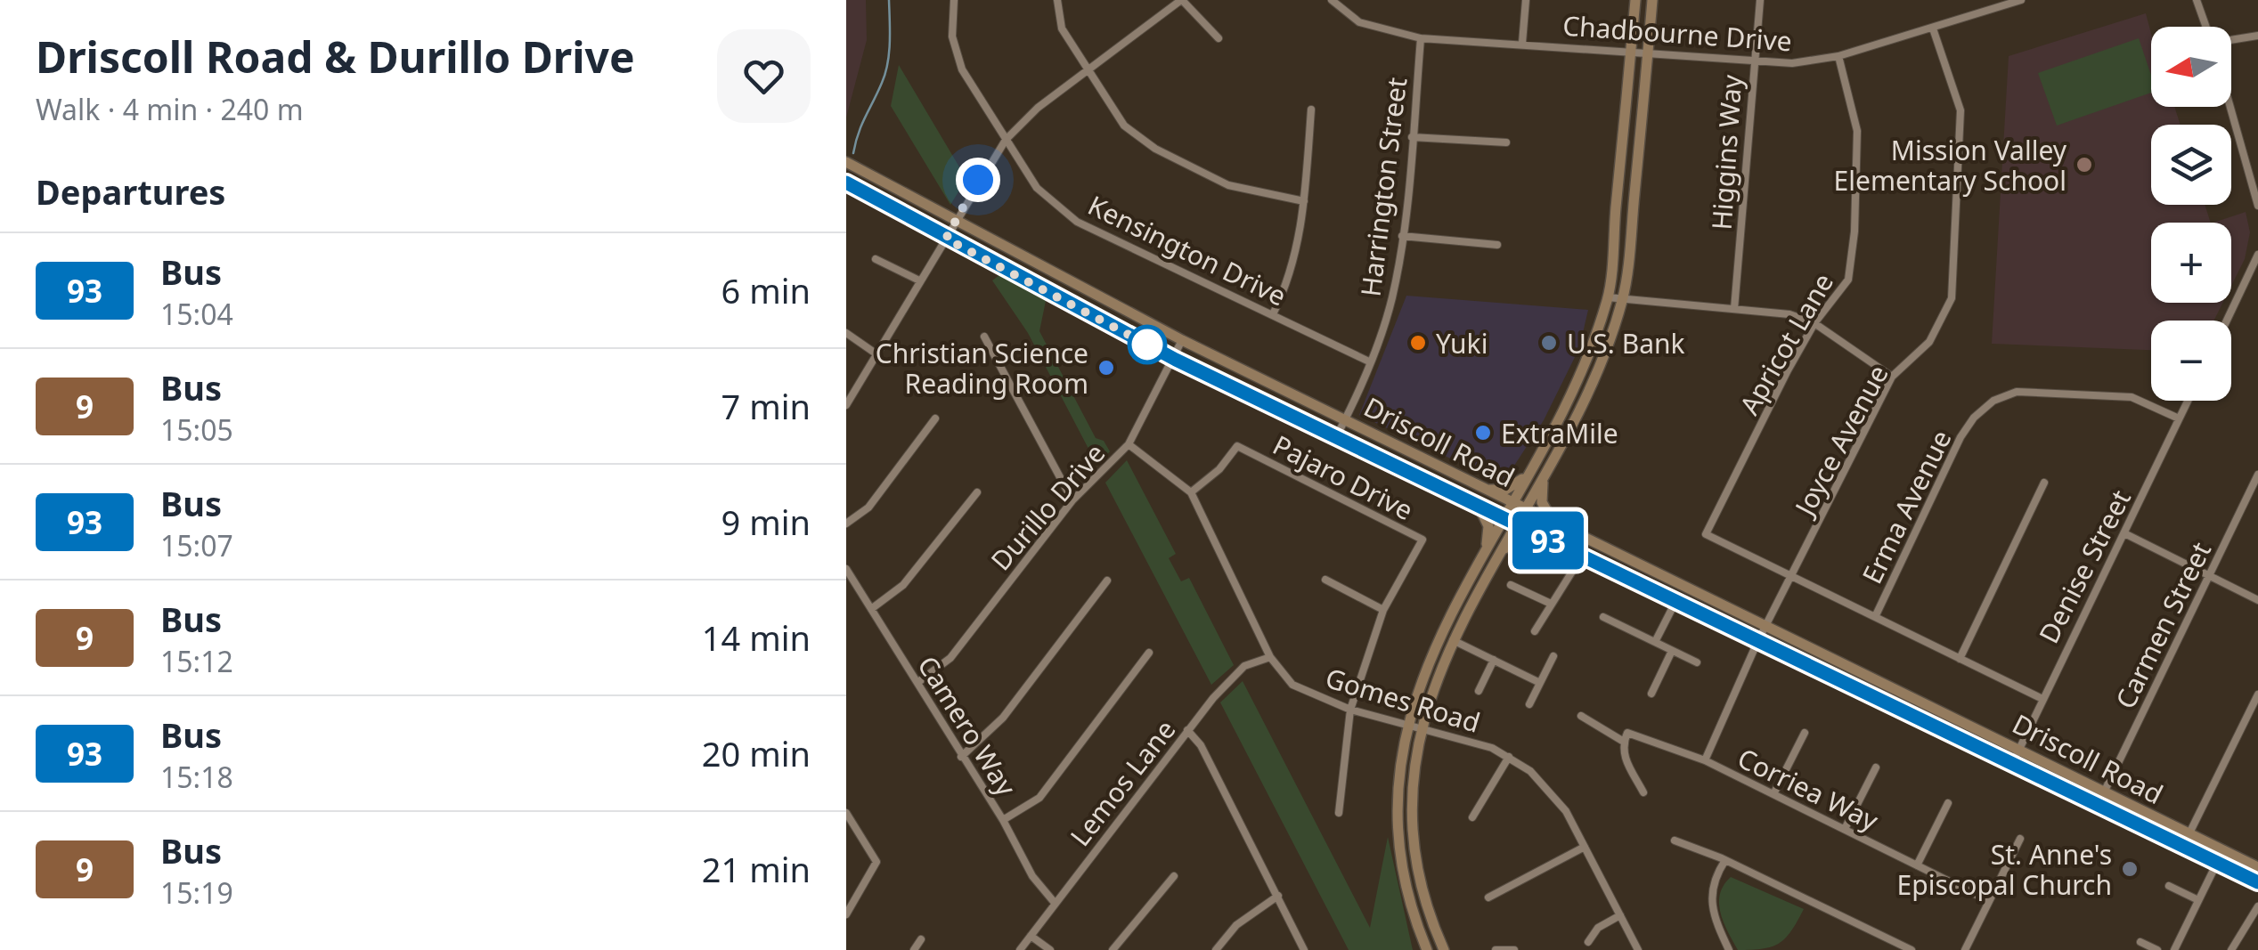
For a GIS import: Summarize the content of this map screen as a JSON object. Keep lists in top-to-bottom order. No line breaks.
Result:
{"streets":{"street":["Chadbourne Drive","Higgins Way","Harrington Street","Kensington Drive","Apricot Lane","Joyce Avenue","Driscoll Road","Pajaro Drive","Durillo Drive","Erma Avenue","Denise Street","Carmen Street","Gomes Road","Camero Way","Lemos Lane","Corriea Way"]},"crossings":[["Chadbourne Drive","Higgins Way"],["Chadbourne Drive","Harrington Street"],["Chadbourne Drive","Apricot Lane"],["Chadbourne Drive","Joyce Avenue"],["Harrington Street","Kensington Drive"],["Harrington Street","Driscoll Road"],["Apricot Lane","Joyce Avenue"],["Joyce Avenue","Driscoll Road"],["Joyce Avenue","Corriea Way"],["Driscoll Road","Durillo Drive"],["Driscoll Road","Denise Street"],["Driscoll Road","Carmen Street"],["Pajaro Drive","Gomes Road"],["Durillo Drive","Gomes Road"],["Durillo Drive","Camero Way"],["Erma Avenue","Denise Street"],["Gomes Road","Lemos Lane"],["Camero Way","Lemos Lane"]],"places":["Mission Valley Elementary School","Yuki","U.S. Bank","Christian Science Reading Room","ExtraMile","St. Anne's Episcopal Church"],"lines":["bus line 93"],"north":"left","page":{"heading":[["Driscoll Road & Durillo Drive","Walk · 4 min · 240 m"],"Departures"],"on_map":"93","map_buttons":["+","−"],"list":[{"mark":"93","name":"Bus","note":"15:04","value":"6 min"},{"mark":"9","name":"Bus","note":"15:05","value":"7 min"},{"mark":"93","name":"Bus","note":"15:07","value":"9 min"},{"mark":"9","name":"Bus","note":"15:12","value":"14 min"},{"mark":"93","name":"Bus","note":"15:18","value":"20 min"},{"mark":"9","name":"Bus","note":"15:19","value":"21 min"}]}}
